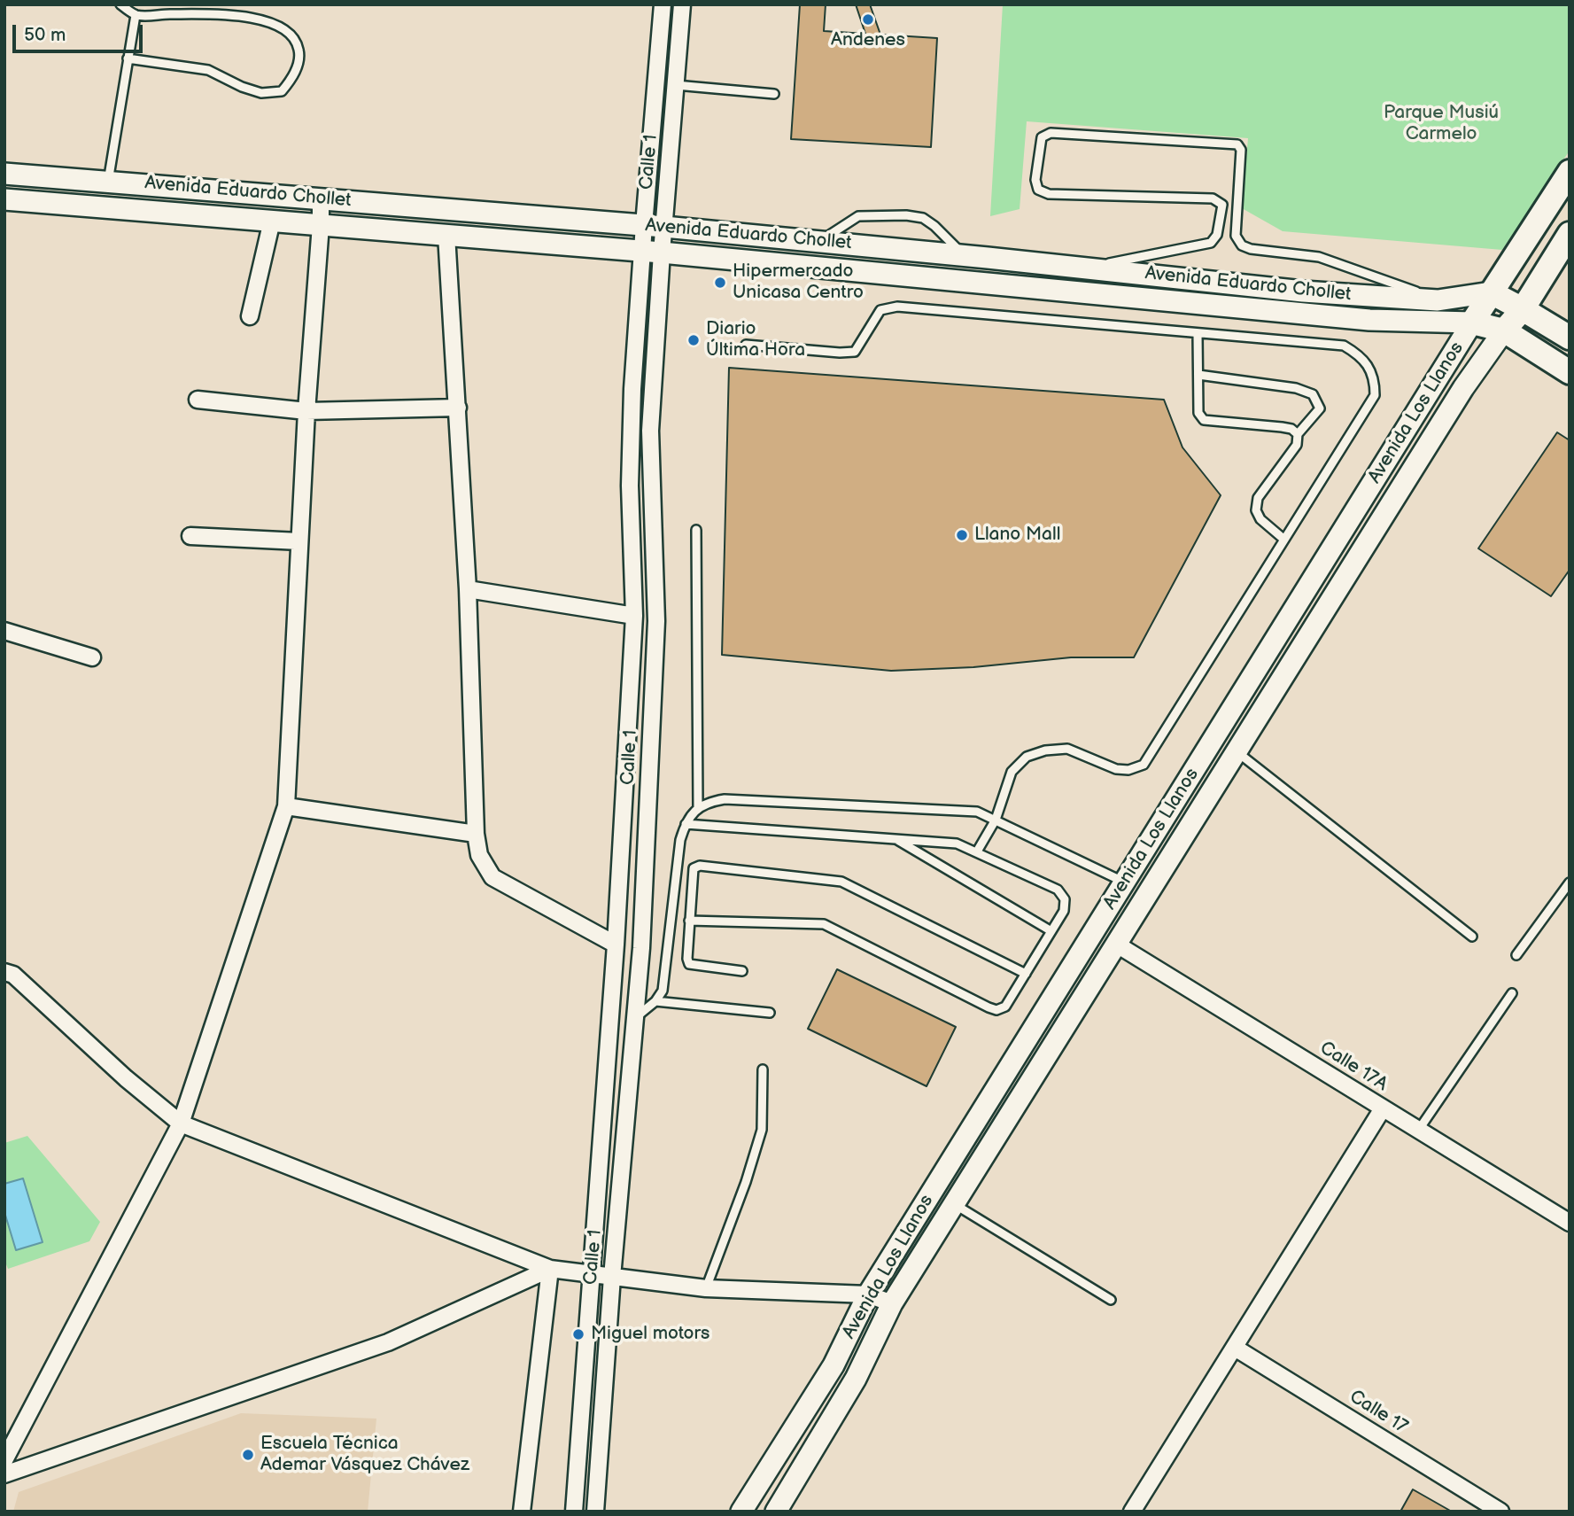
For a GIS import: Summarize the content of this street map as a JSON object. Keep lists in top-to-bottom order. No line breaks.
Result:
{"streets":{"main road":["Avenida Los Llanos"],"street":["Calle 1","Avenida Eduardo Chollet","Calle 17A","Calle 17"]},"crossings":[["Calle 1","Avenida Eduardo Chollet"],["Avenida Eduardo Chollet","Avenida Los Llanos"],["Avenida Los Llanos","Calle 17A"]],"parks":["Parque Musiú Carmelo"],"places":["Andenes","Hipermercado Unicasa Centro","Diario Última Hora","Llano Mall","Miguel motors","Escuela Técnica Ademar Vásquez Chávez"],"scale_bar":"50 m"}
